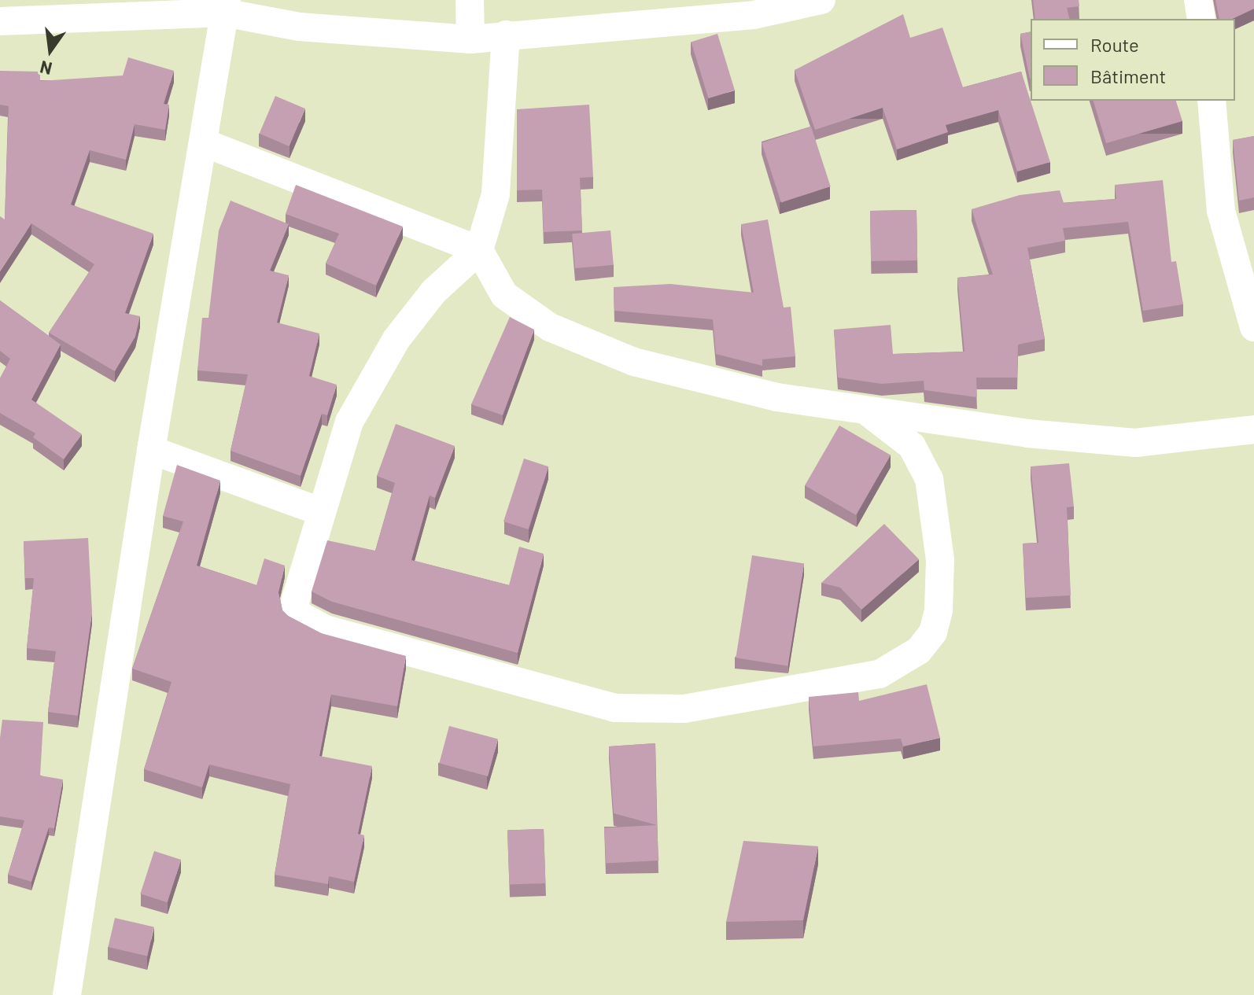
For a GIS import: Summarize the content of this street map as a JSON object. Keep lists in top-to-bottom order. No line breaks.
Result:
{"legend":["Route","Bâtiment"],"north":"bottom"}
